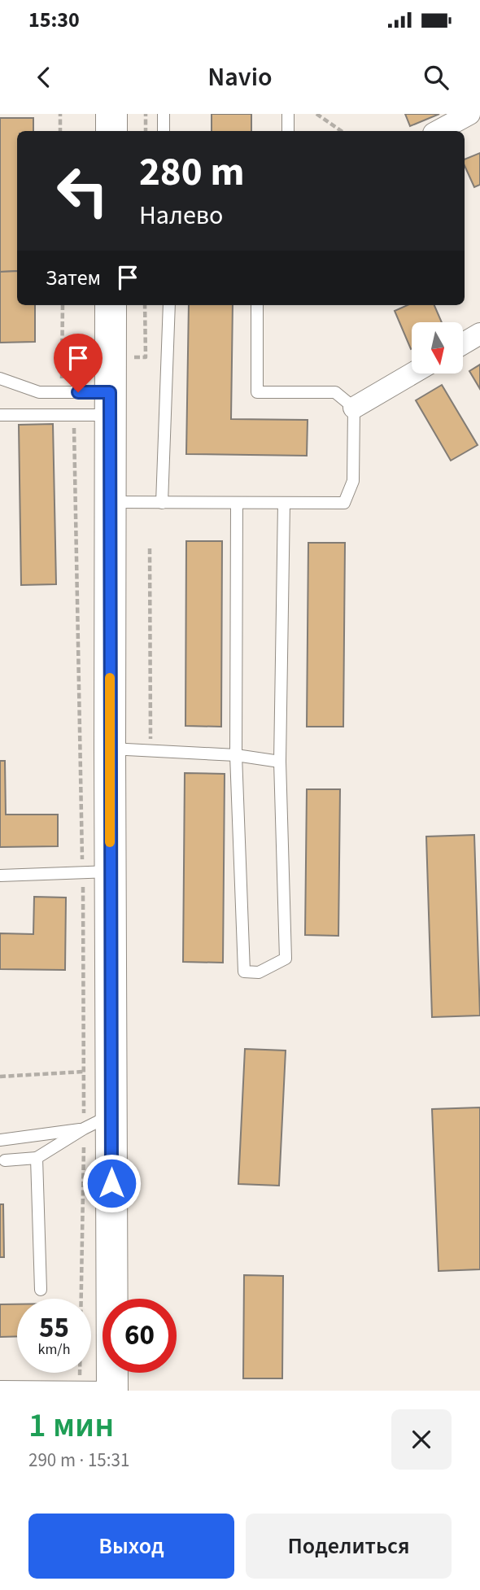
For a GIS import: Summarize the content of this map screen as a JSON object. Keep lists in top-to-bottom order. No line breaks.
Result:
{"north":"bottom","page":{"status":"15:30","header":"Navio","turn":["280 m","Налево"],"then":"Затем","speed":"55 km/h","limit":"60","heading":["1 мин","290 m · 15:31"],"buttons":["Выход","Поделиться"]}}
